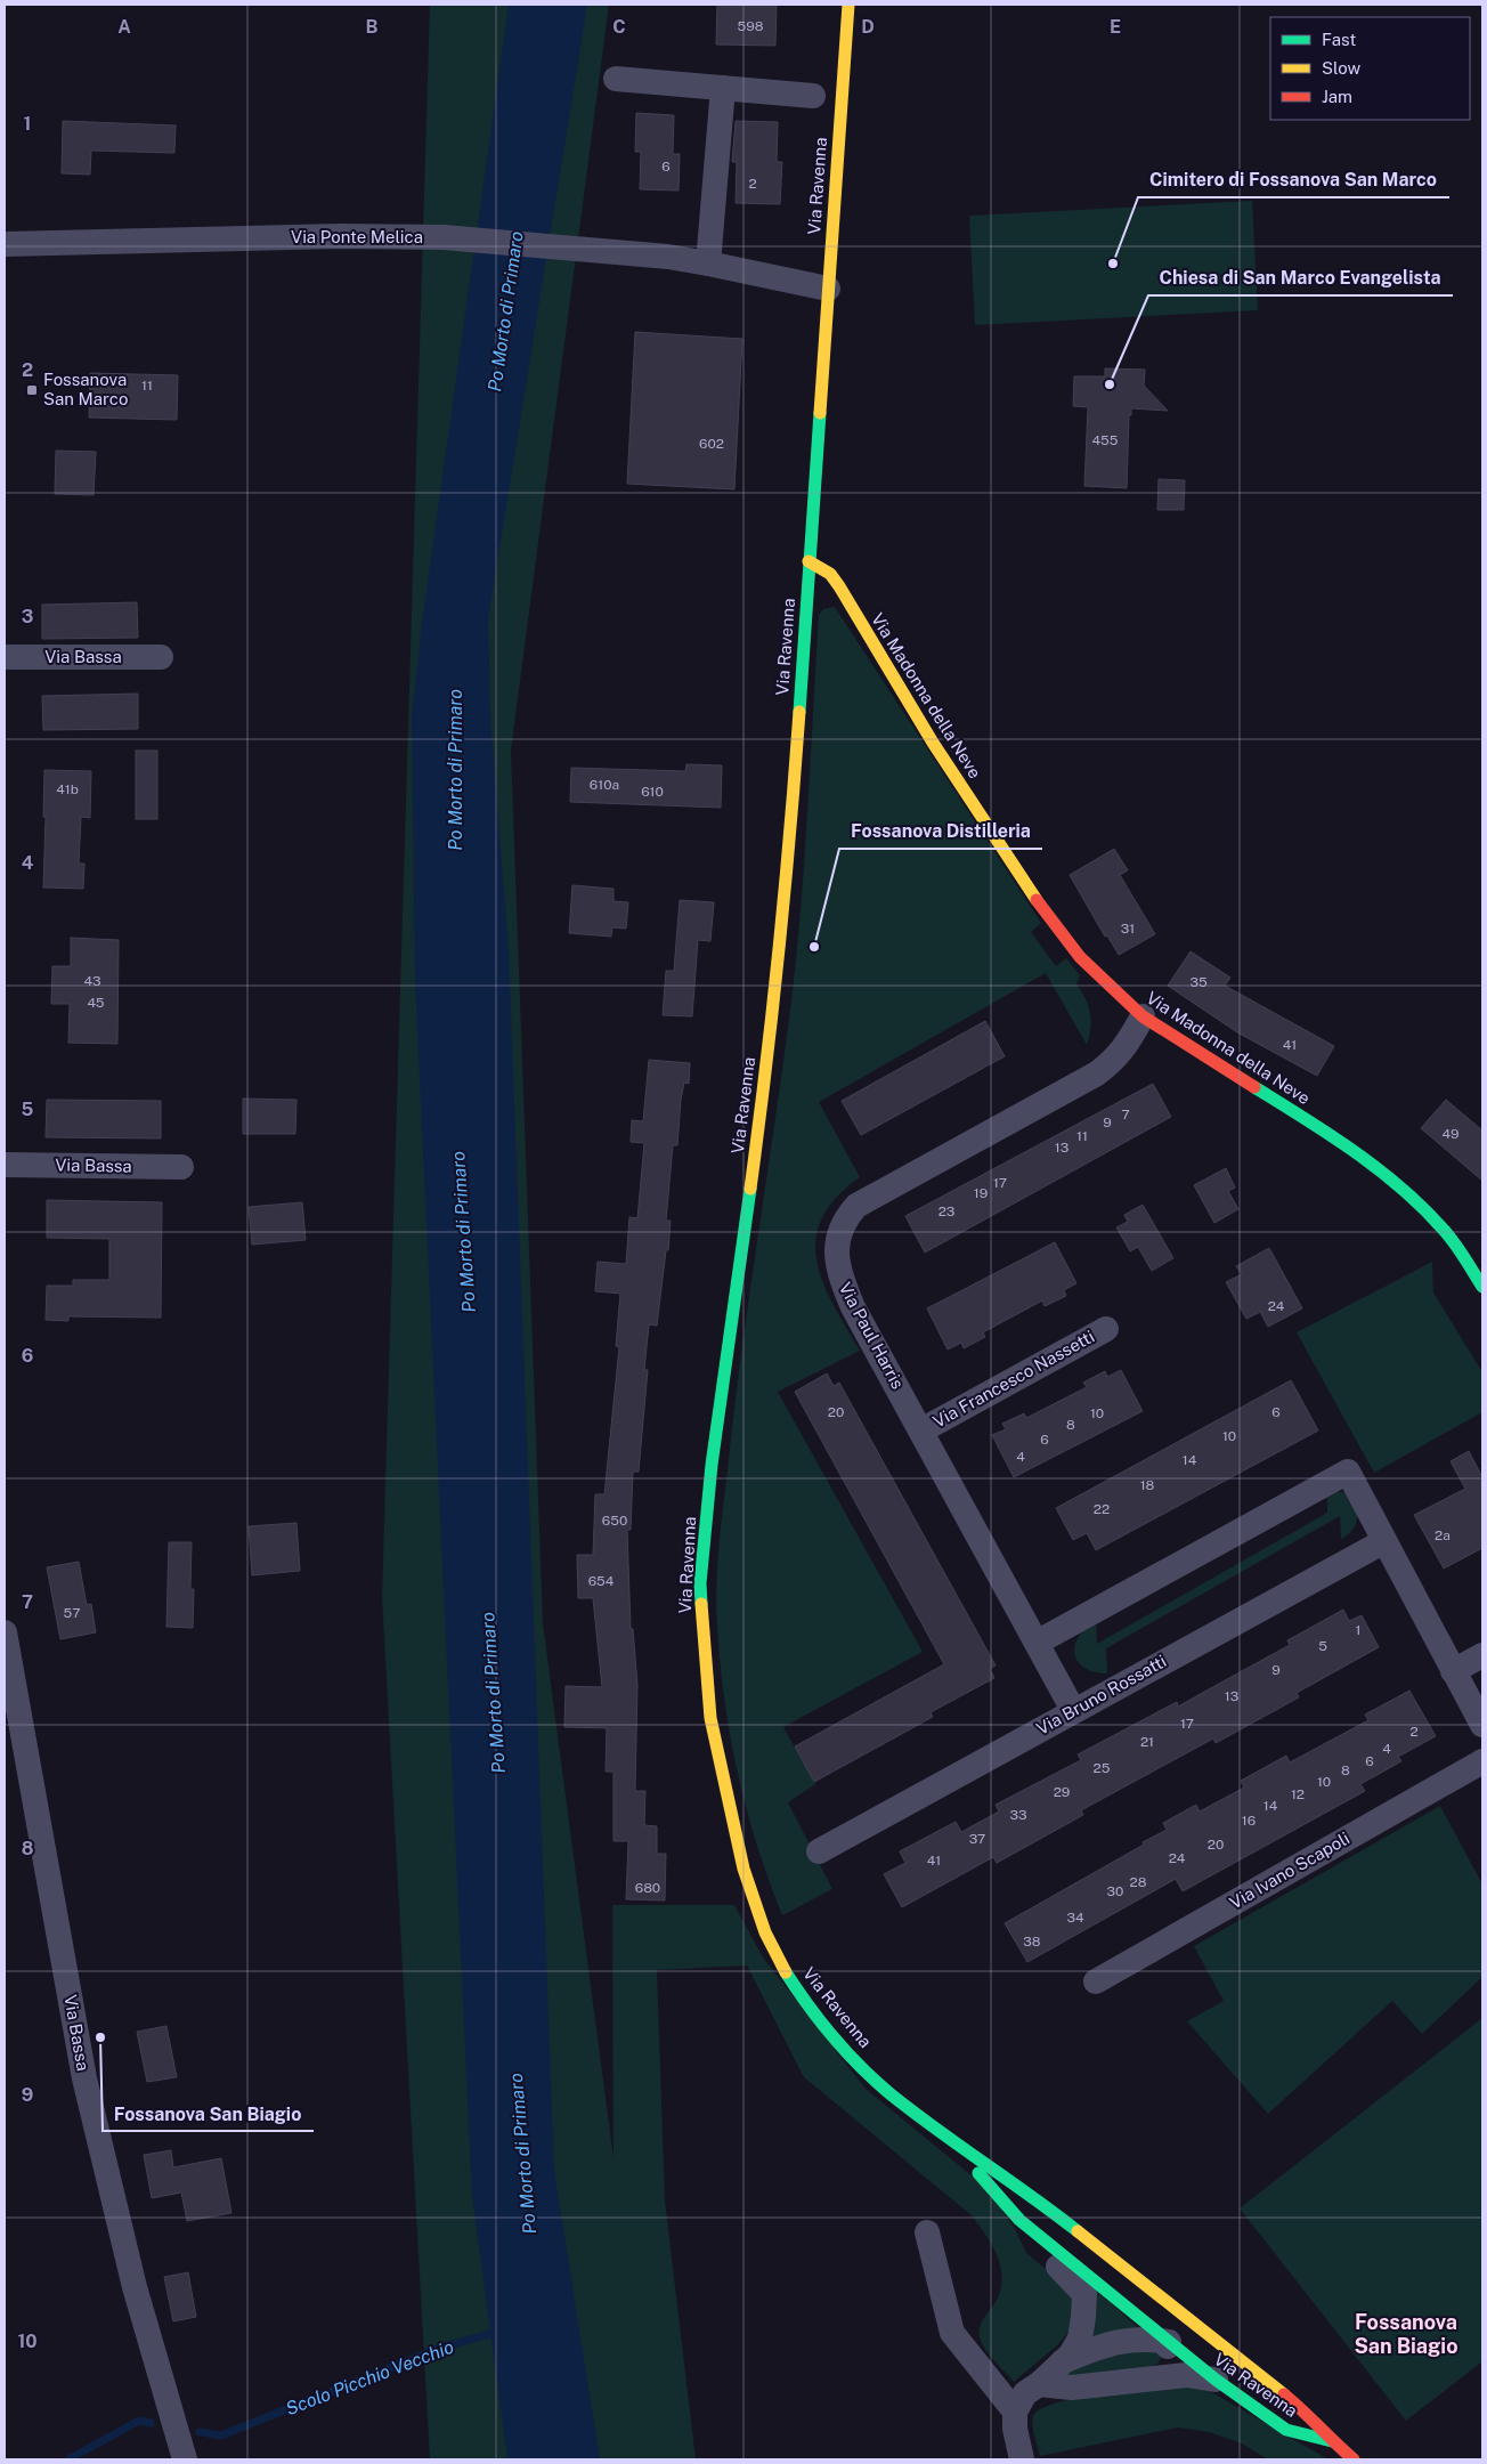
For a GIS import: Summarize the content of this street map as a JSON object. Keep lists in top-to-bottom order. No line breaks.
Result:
{"streets":{"main road":["Via Ravenna","Via Madonna della Neve"],"street":["Via Ponte Melica","Via Bassa","Via Paul Harris","Via Francesco Nassetti","Via Bruno Rossatti","Via Ivano Scapoli"]},"crossings":[["Via Ravenna","Via Ponte Melica"],["Via Ravenna","Via Madonna della Neve"],["Via Madonna della Neve","Via Paul Harris"],["Via Paul Harris","Via Francesco Nassetti"],["Via Paul Harris","Via Bruno Rossatti"]],"districts":["Fossanova San Biagio"],"water":["Po Morto di Primaro","Scolo Picchio Vecchio"],"places":{"other":["Cimitero di Fossanova San Marco","Chiesa di San Marco Evangelista","Fossanova Distilleria","Fossanova San Biagio"],"transit":["Fossanova San Marco"]},"house_numbers":["598","6","2","11","455","602","610a","41b","610","31","43","35","45","41","7","9","49","11","13","17","19","23","24","20","6","10","8","10","6","4","14","18","22","650","2a","654","57","1","5","9","13","17","2","21","4","6","25","8","10","29","12","14","33","16","37","20","24","41","28","680","30","34","38"],"legend":["Fast","Slow","Jam"],"grid":{"columns":["A","B","C","D","E"],"rows":["1","2","3","4","5","6","7","8","9","10"]}}
